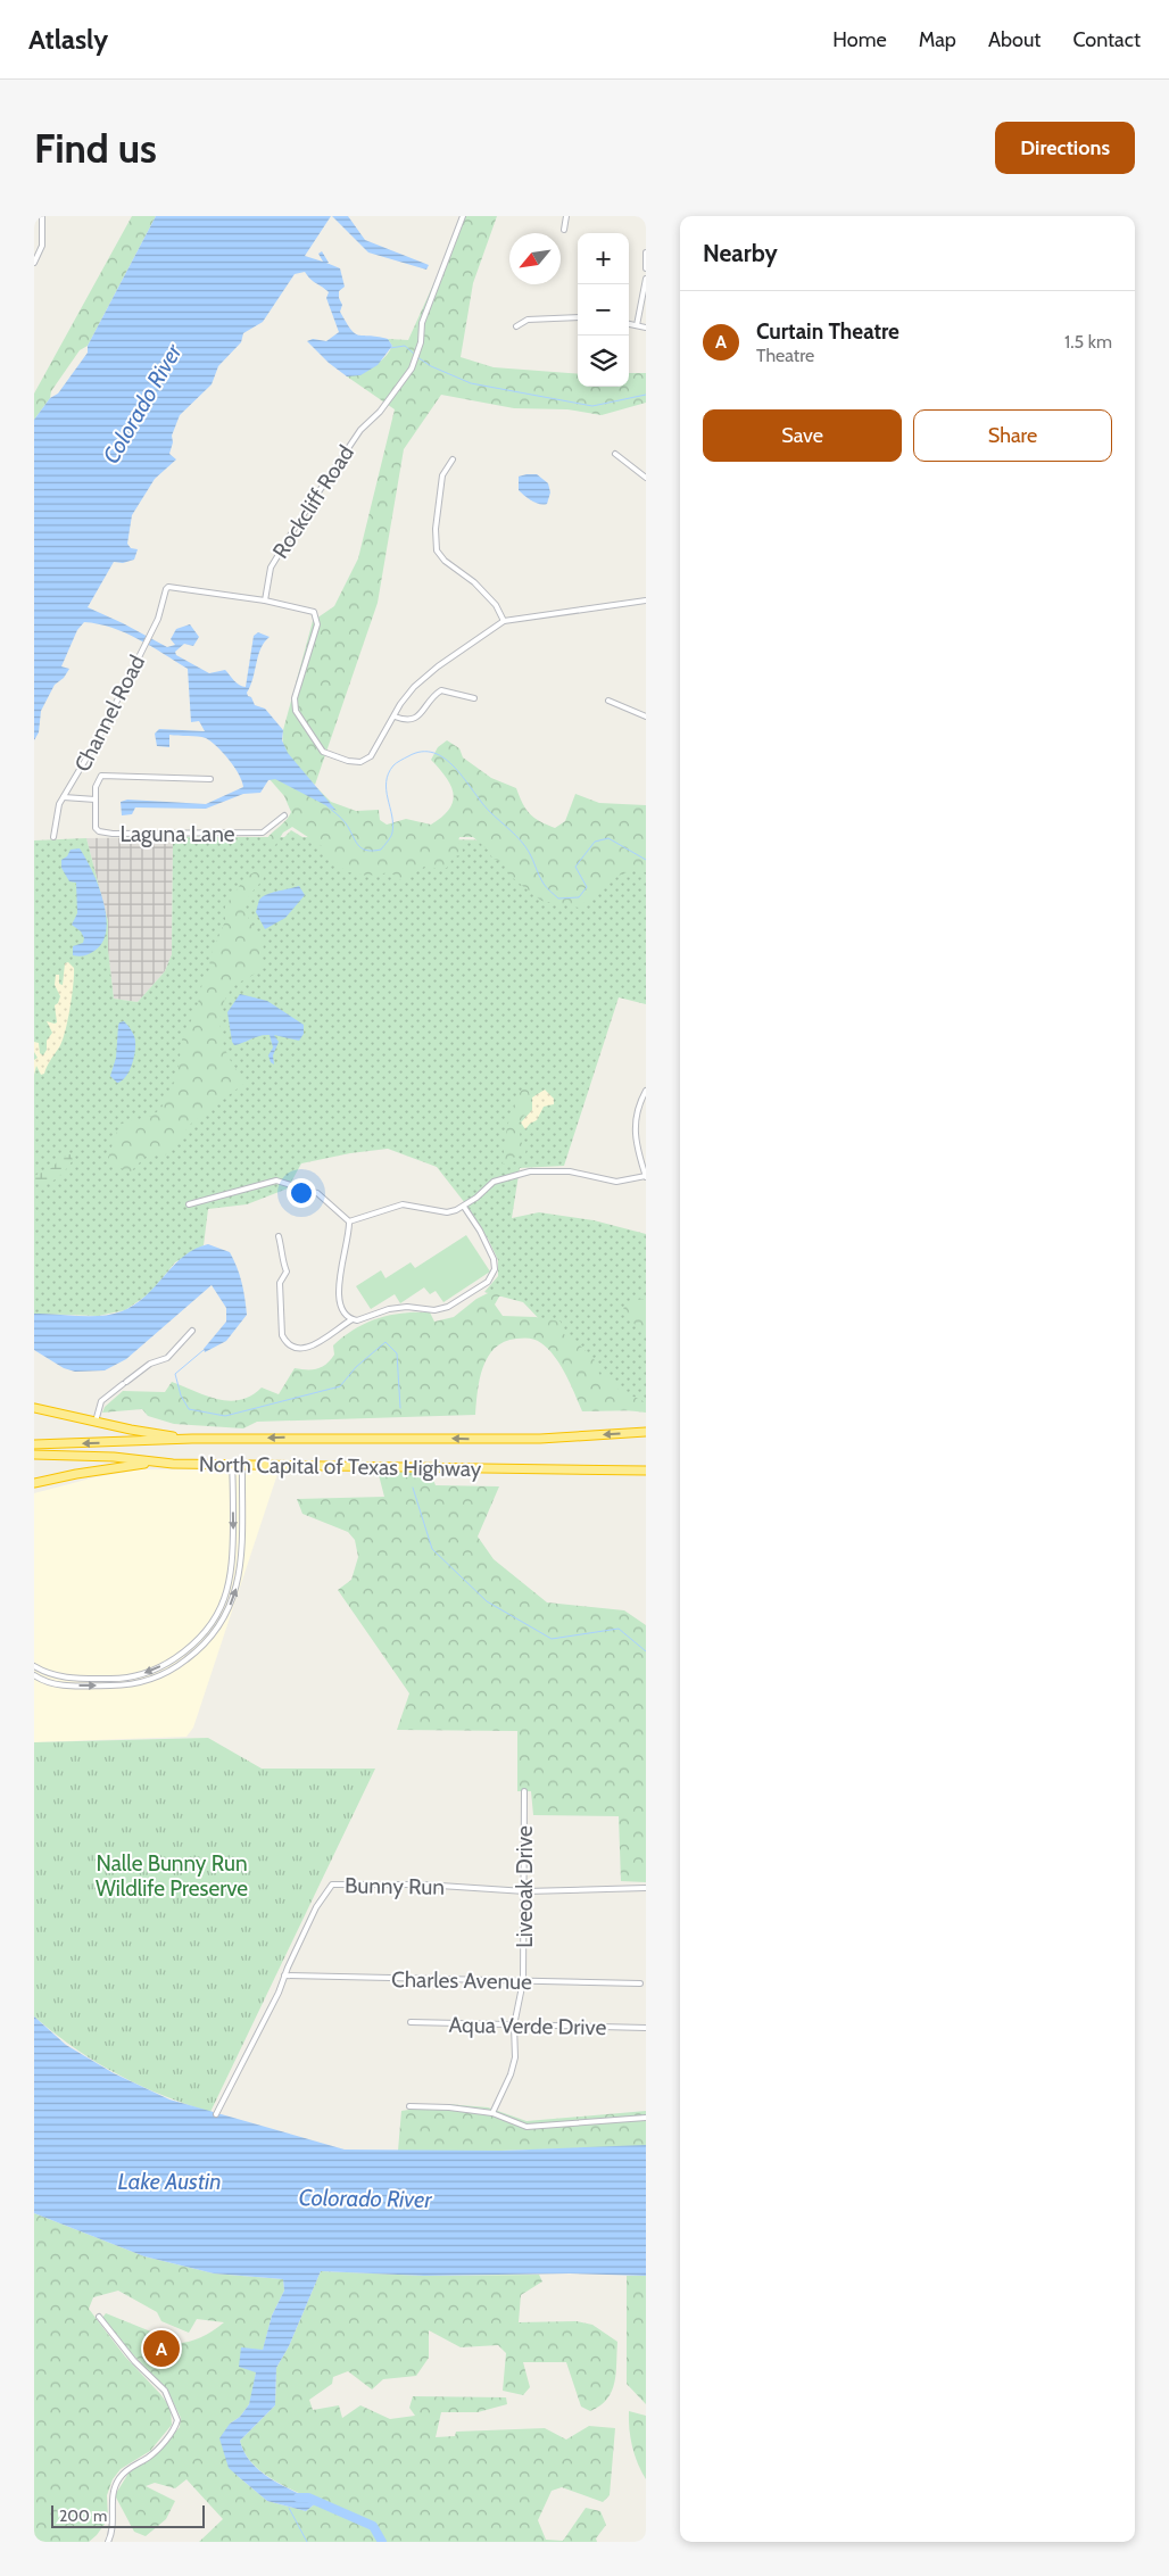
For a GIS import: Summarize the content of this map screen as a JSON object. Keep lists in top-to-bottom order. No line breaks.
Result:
{"streets":{"highway":["North Capital of Texas Highway"],"street":["Rockcliff Road","Channel Road","Laguna Lane","Bunny Run","Liveoak Drive","Charles Avenue","Aqua Verde Drive"]},"crossings":[["Rockcliff Road","Channel Road"],["Bunny Run","Liveoak Drive"],["Bunny Run","Charles Avenue"],["Liveoak Drive","Charles Avenue"],["Liveoak Drive","Aqua Verde Drive"]],"water":["Colorado River","Lake Austin"],"parks":["Nalle Bunny Run Wildlife Preserve"],"scale_bar":"200 m","north":"bottom left","page":{"header":"Atlasly","nav":["Home","Map","About","Contact"],"buttons":["Directions",["Save","Share"]],"title":"Find us","heading":"Nearby","map_buttons":["+","−"],"list":[{"mark":"A","name":"Curtain Theatre","note":"Theatre","value":"1.5 km"}],"pins":"A","scale":"200 m"}}
